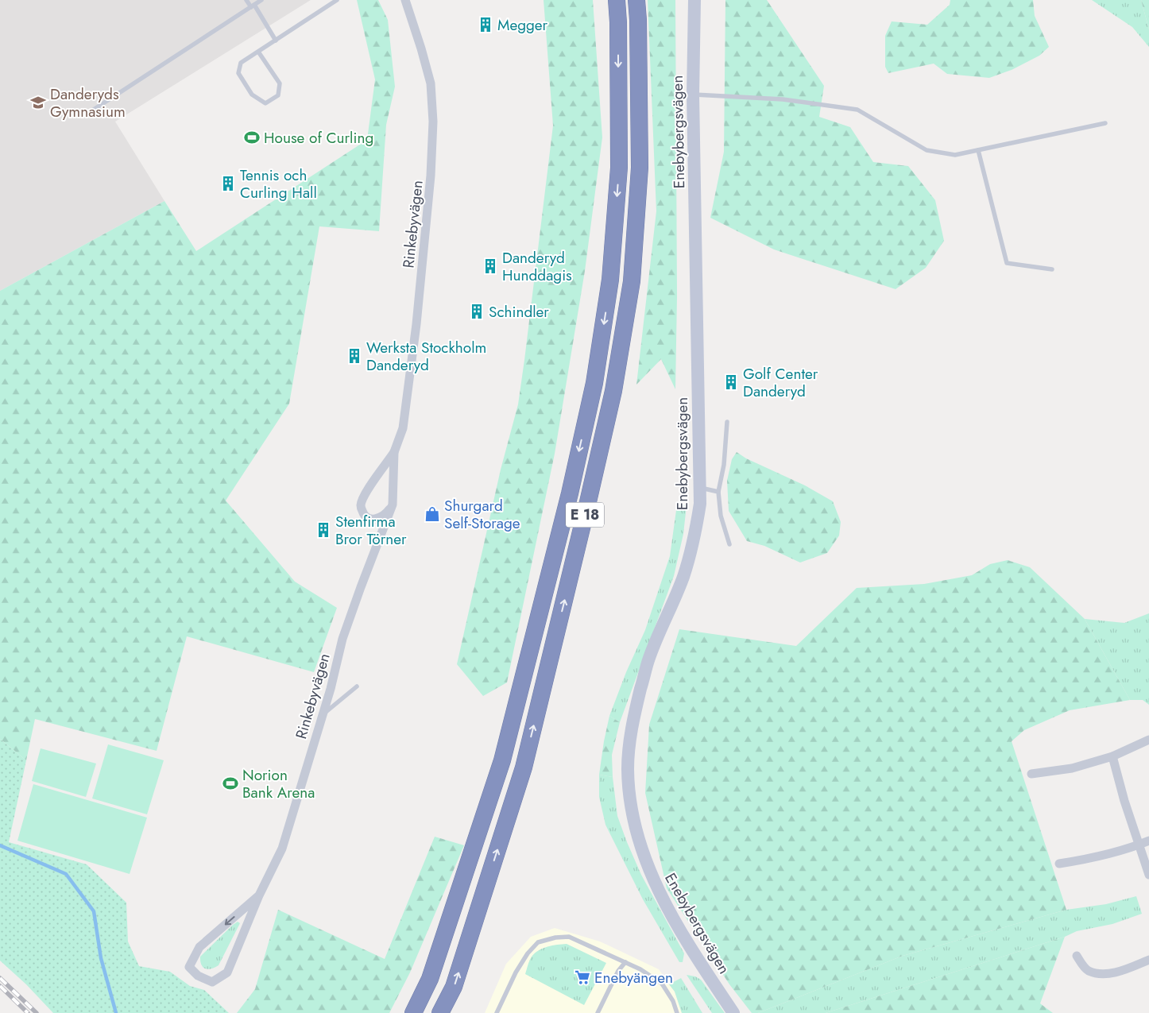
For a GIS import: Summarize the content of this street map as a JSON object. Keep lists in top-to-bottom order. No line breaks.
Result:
{"streets":{"highway":["E 18"],"main road":["Enebybergsvägen"],"street":["Rinkebyvägen"]},"places":{"building":["Megger","Tennis och Curling Hall","Danderyd Hunddagis","Schindler","Werksta Stockholm Danderyd","Golf Center Danderyd","Stenfirma Bror Törner"],"school or university":["Danderyds Gymnasium"],"sports":["House of Curling","Norion Bank Arena"],"shop":["Shurgard Self-Storage"],"supermarket":["Enebyängen"]}}
